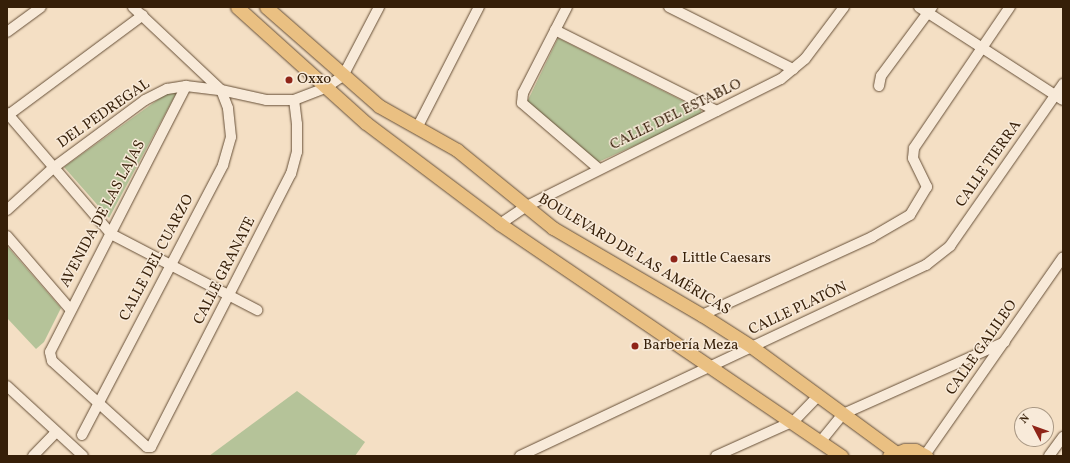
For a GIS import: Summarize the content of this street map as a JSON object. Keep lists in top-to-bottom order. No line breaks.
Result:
{"streets":{"main road":["BOULEVARD DE LAS AMÉRICAS"],"street":["DEL PEDREGAL","CALLE DEL ESTABLO","CALLE TIERRA","AVENIDA DE LAS LAJAS","CALLE DEL CUARZO","CALLE GRANATE","CALLE PLATÓN","CALLE GALILEO"]},"crossings":[["DEL PEDREGAL","AVENIDA DE LAS LAJAS"],["DEL PEDREGAL","BOULEVARD DE LAS AMÉRICAS"],["DEL PEDREGAL","CALLE DEL CUARZO"],["DEL PEDREGAL","CALLE GRANATE"],["CALLE DEL ESTABLO","BOULEVARD DE LAS AMÉRICAS"],["CALLE TIERRA","CALLE PLATÓN"],["AVENIDA DE LAS LAJAS","CALLE DEL CUARZO"],["BOULEVARD DE LAS AMÉRICAS","CALLE PLATÓN"],["BOULEVARD DE LAS AMÉRICAS","CALLE GALILEO"]],"places":["Oxxo","Little Caesars","Barbería Meza"],"north":"top left"}
